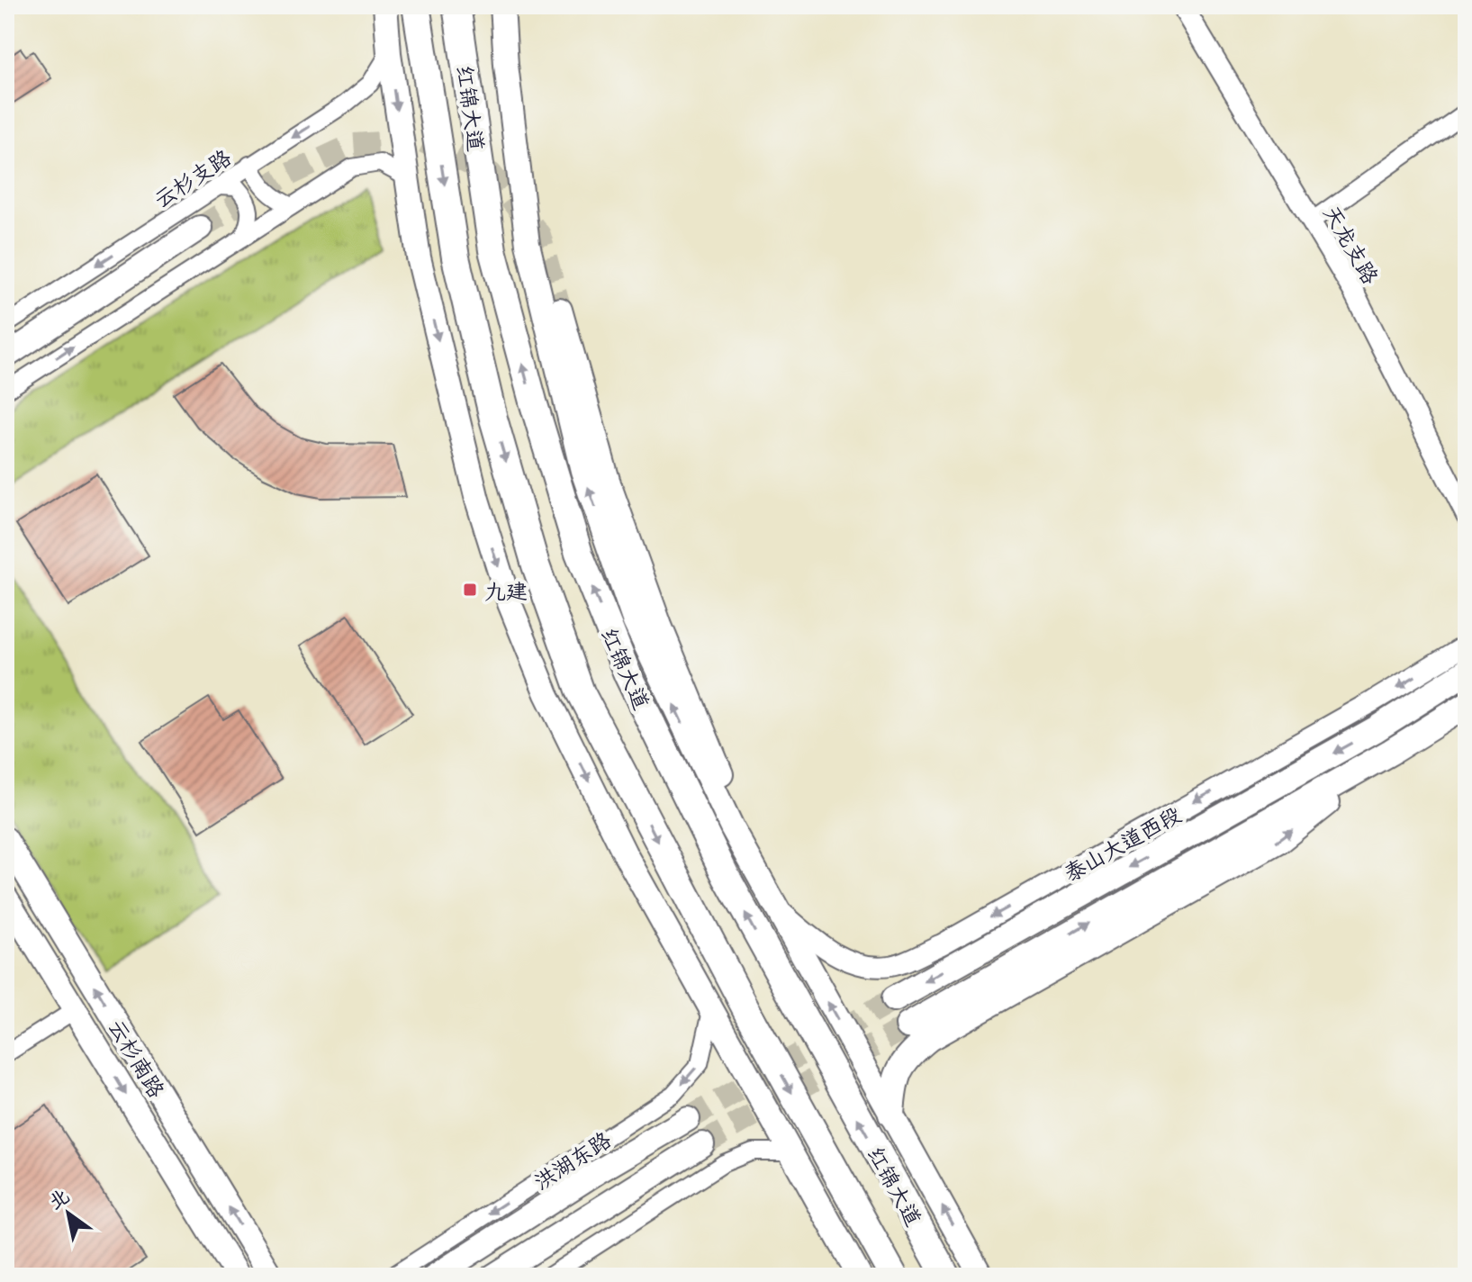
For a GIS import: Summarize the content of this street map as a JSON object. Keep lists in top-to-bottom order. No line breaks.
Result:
{"streets":{"highway":["红锦大道"],"main road":["泰山大道西段","云杉南路","洪湖东路"],"street":["云杉支路","天龙支路"]},"crossings":[["红锦大道","泰山大道西段"]],"one_way":["泰山大道西段"],"places":{"transit":["九建"]},"north":"top left"}
